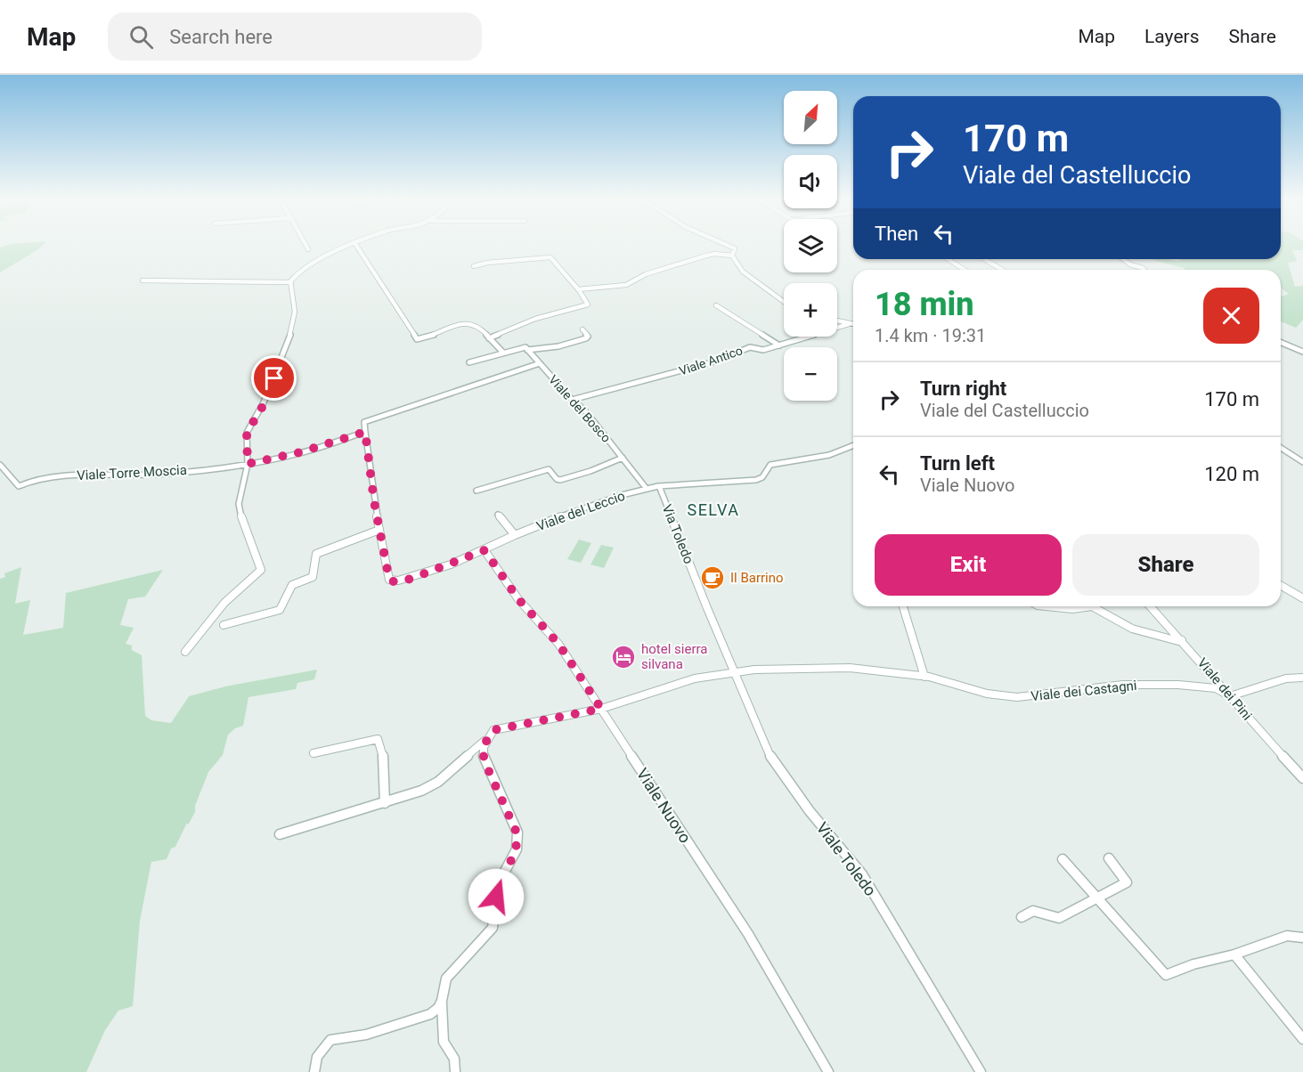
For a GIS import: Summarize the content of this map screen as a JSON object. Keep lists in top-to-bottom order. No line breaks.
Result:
{"streets":{"street":["Viale Antico","Viale del Bosco","Viale Torre Moscia","Viale del Leccio","Via Toledo","Viale dei Pini","Viale dei Castagni","Viale Nuovo","Viale Toledo"]},"crossings":[["Viale Antico","Viale del Bosco"],["Viale del Bosco","Viale Torre Moscia"],["Viale del Bosco","Viale del Leccio"],["Viale del Leccio","Via Toledo"],["Viale del Leccio","Viale Nuovo"],["Via Toledo","Viale dei Castagni"],["Via Toledo","Viale Toledo"],["Viale dei Pini","Viale dei Castagni"],["Viale dei Castagni","Viale Nuovo"],["Viale dei Castagni","Viale Toledo"]],"districts":["SELVA"],"places":{"cafe":["Il Barrino"],"hotel":["hotel sierra silvana"]},"north":"top right","page":{"header":"Map","search":"Search here","nav":["Map","Layers","Share"],"map_buttons":["+","−"],"turn":["170 m","Viale del Castelluccio"],"then":"Then","heading":["18 min","1.4 km · 19:31"],"list":[{"name":"Turn right","note":"Viale del Castelluccio","value":"170 m"},{"name":"Turn left","note":"Viale Nuovo","value":"120 m"}],"buttons":["Exit","Share"]}}
